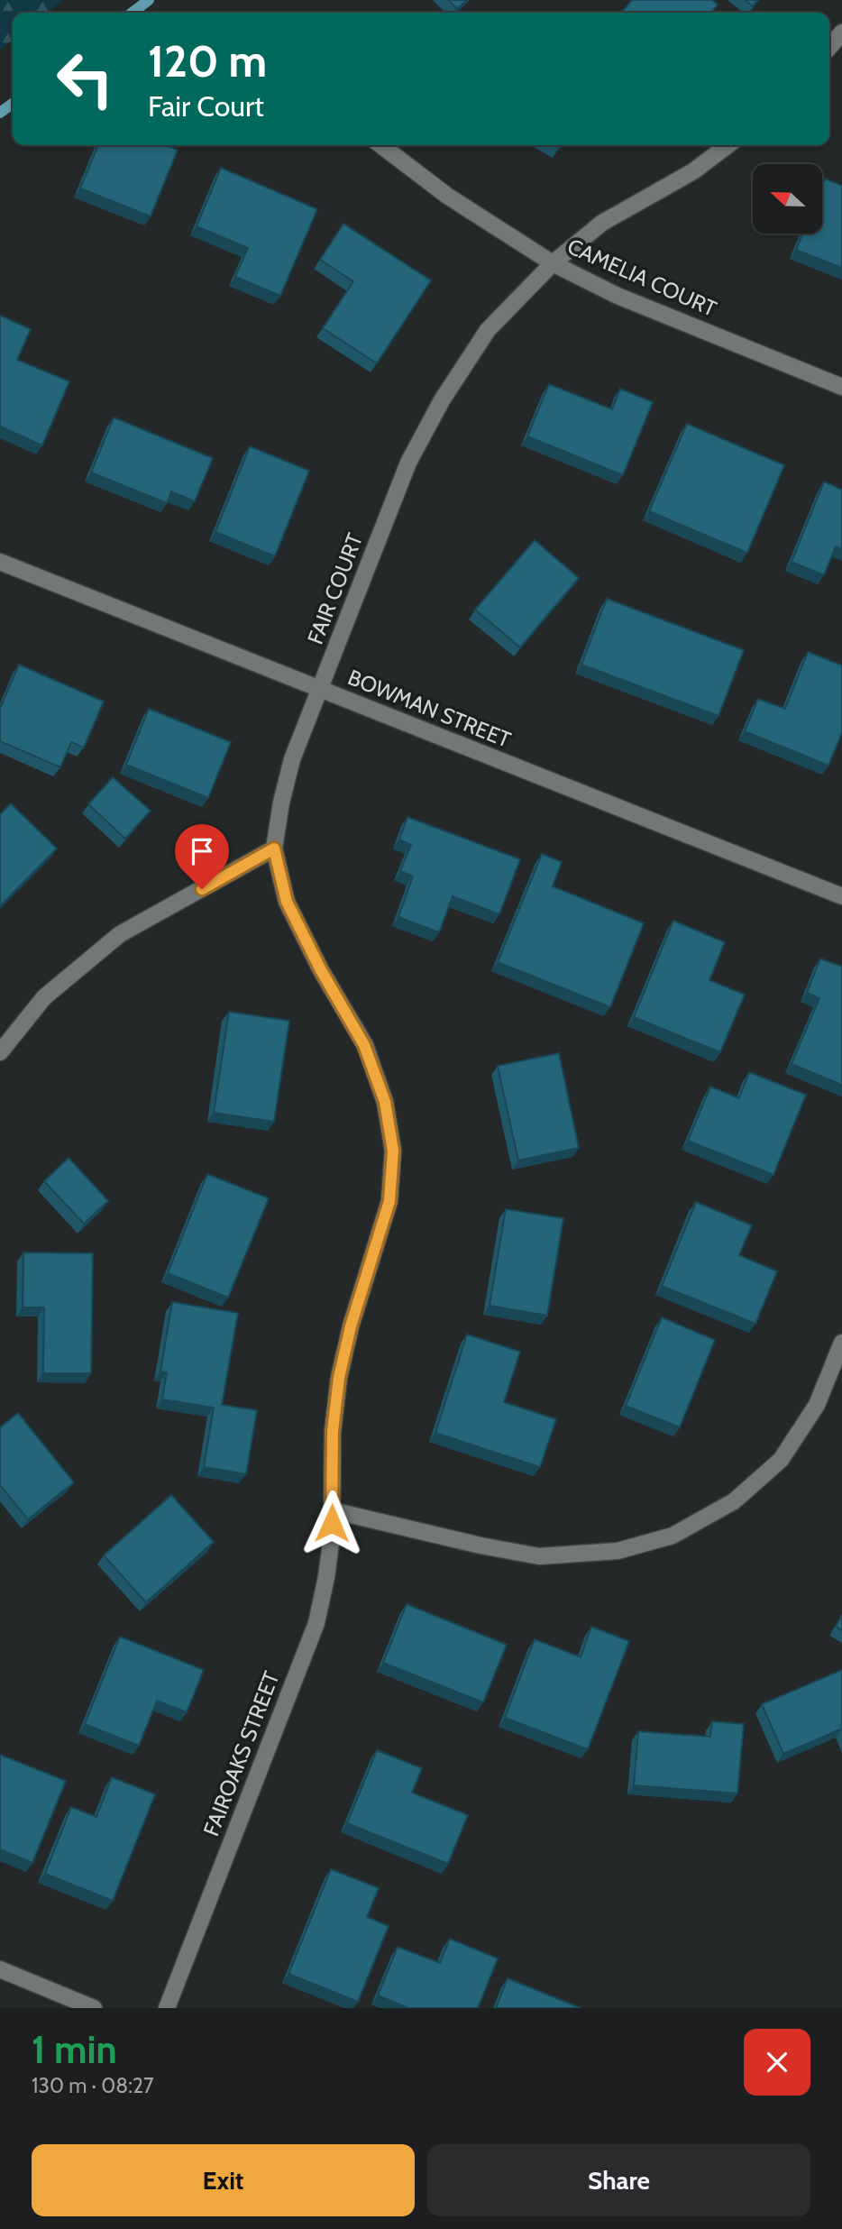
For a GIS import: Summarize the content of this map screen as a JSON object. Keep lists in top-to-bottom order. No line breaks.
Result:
{"streets":{"street":["CAMELIA COURT","FAIR COURT","BOWMAN STREET","FAIROAKS STREET"]},"crossings":[["CAMELIA COURT","FAIR COURT"],["FAIR COURT","BOWMAN STREET"],["FAIR COURT","FAIROAKS STREET"]],"north":"left","page":{"turn":["120 m","Fair Court"],"heading":["1 min","130 m · 08:27"],"buttons":["Exit","Share"]}}
